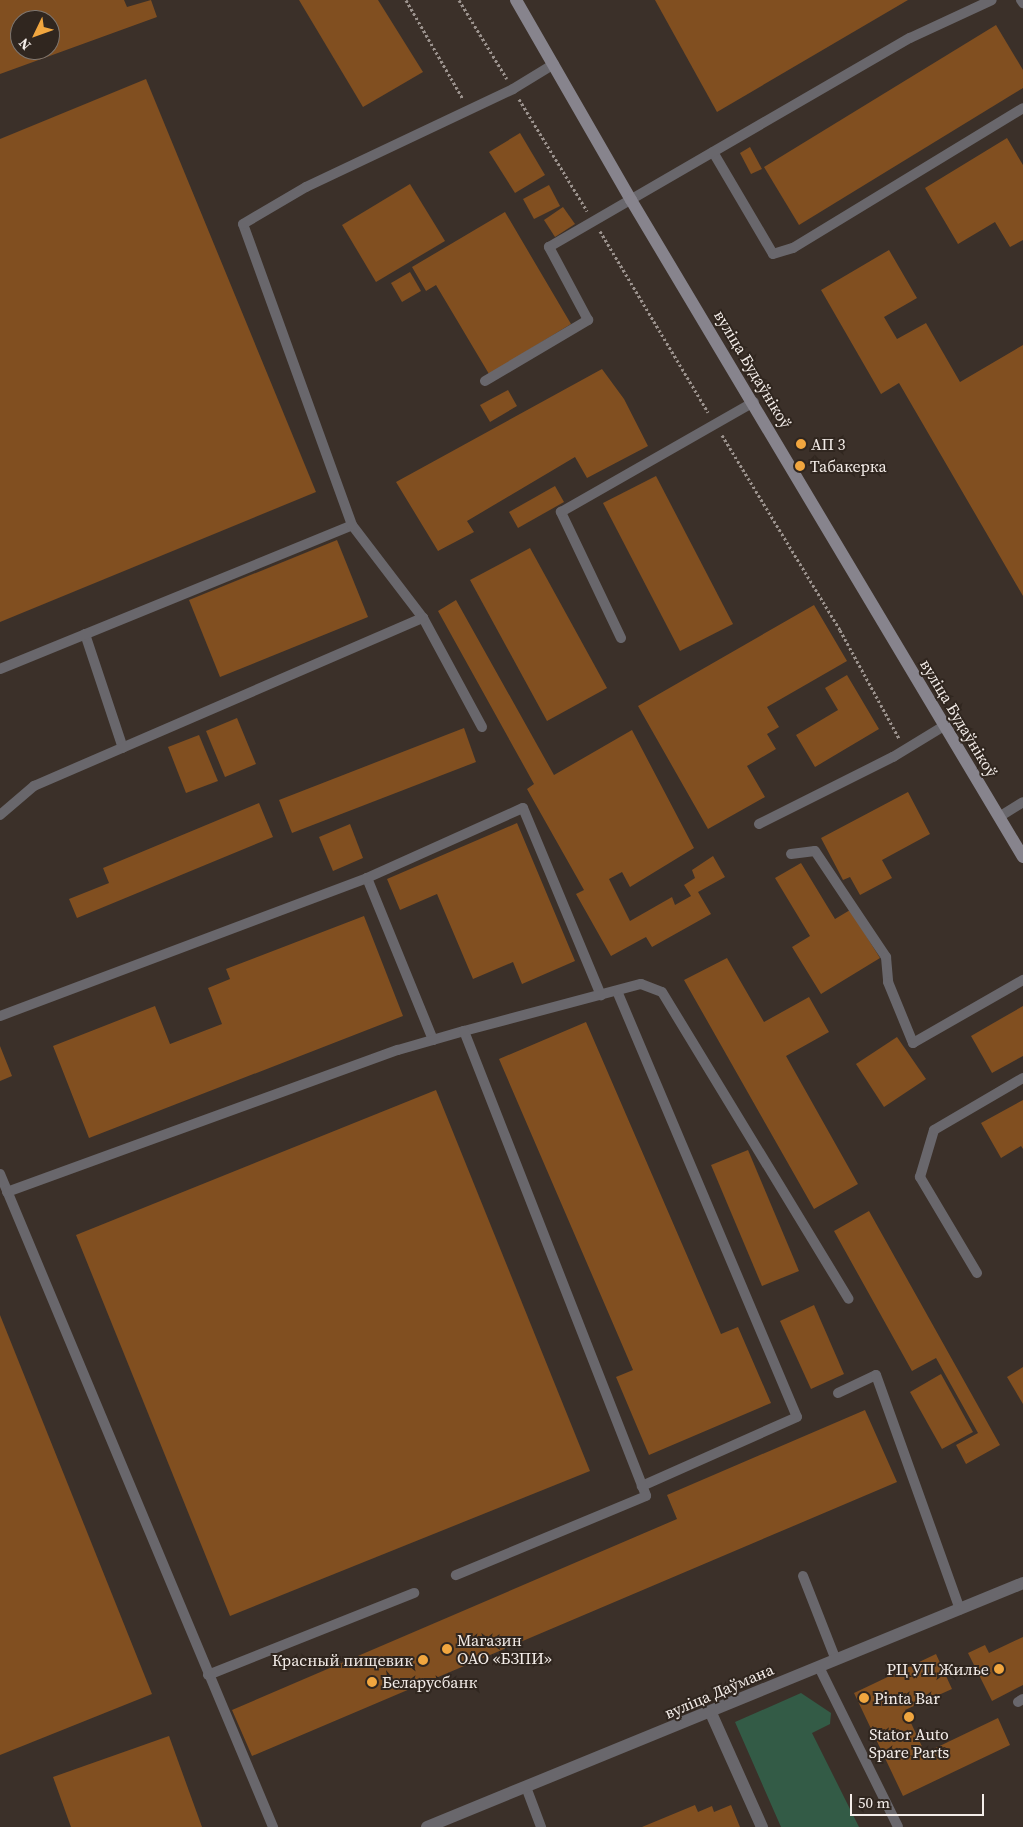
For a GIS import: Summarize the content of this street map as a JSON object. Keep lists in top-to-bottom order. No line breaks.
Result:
{"streets":{"main road":["вуліца Будаўнікоў"],"street":["вуліца Даўмана"]},"places":["АП 3","Табакерка","Магазин ОАО «БЗПИ»","Красный пищевик","РЦ УП Жилье","Беларусбанк","Pinta Bar","Stator Auto Spare Parts"],"scale_bar":"50 m","north":"bottom left"}
